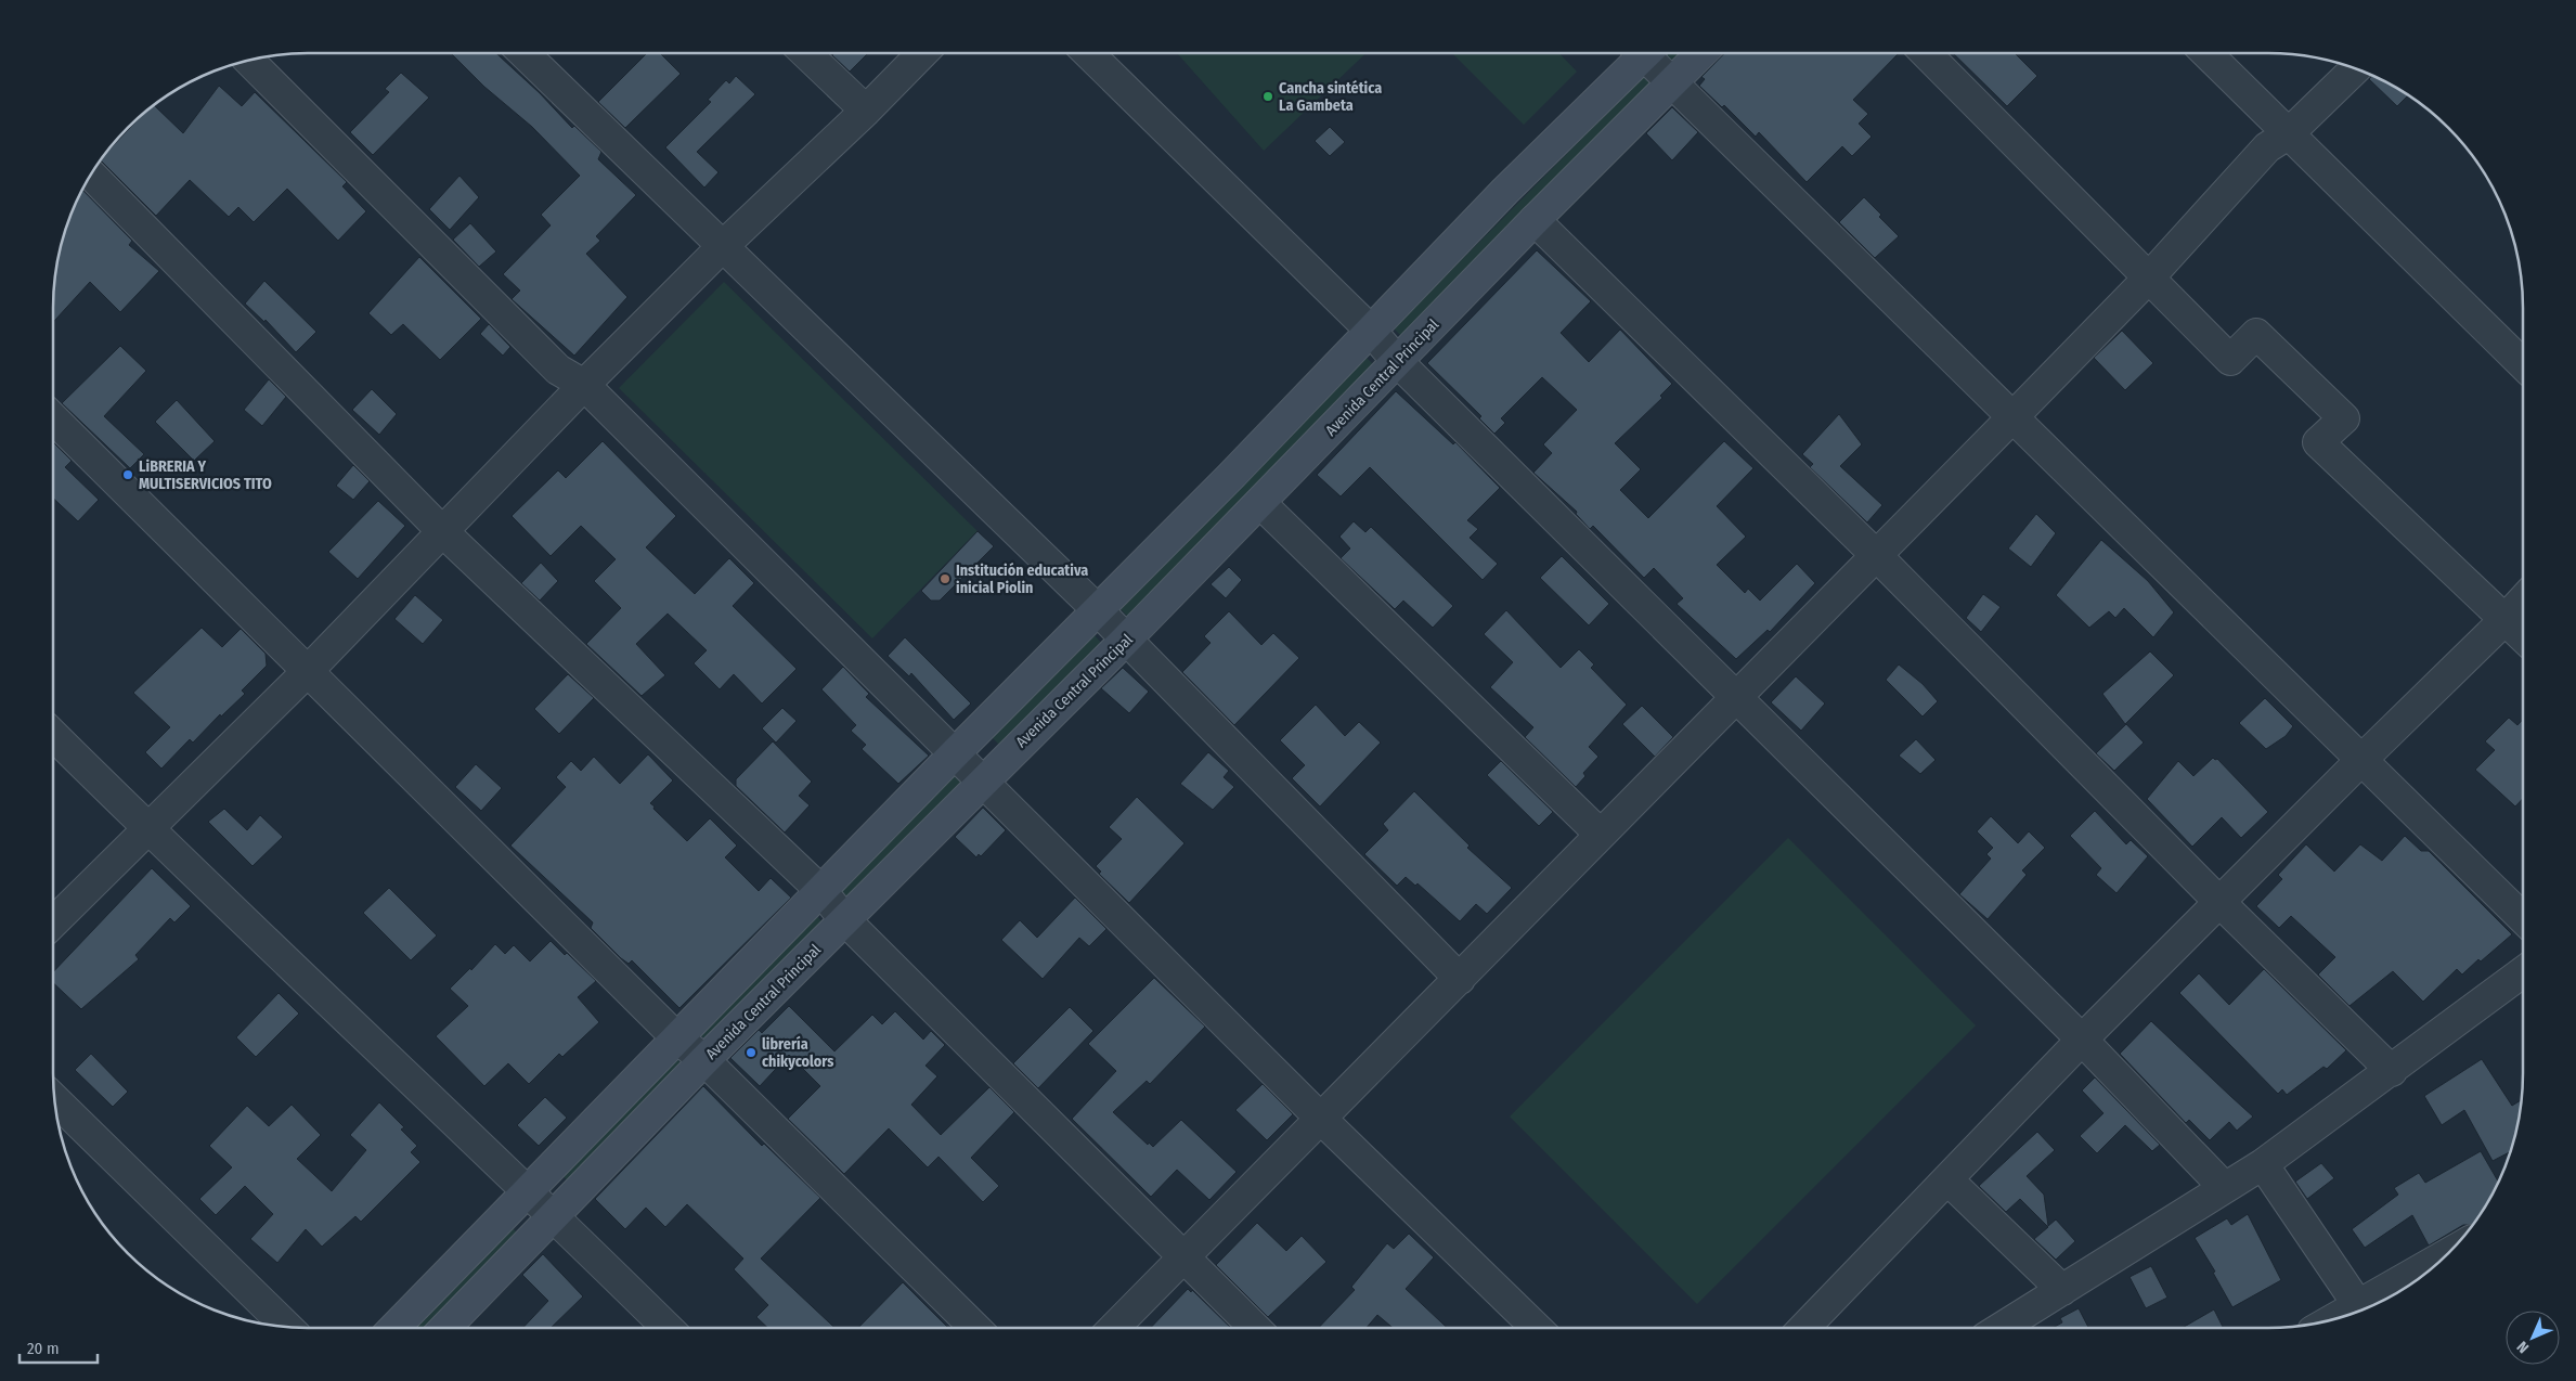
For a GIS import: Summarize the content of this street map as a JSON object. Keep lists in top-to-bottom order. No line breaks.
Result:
{"streets":{"street":["Avenida Central Principal"]},"places":["Cancha sintética La Gambeta","LiBRERIA Y MULTISERVICIOS TITO","Institución educativa inicial Piolin","librería chikycolors"],"scale_bar":"20 m","north":"bottom left"}
